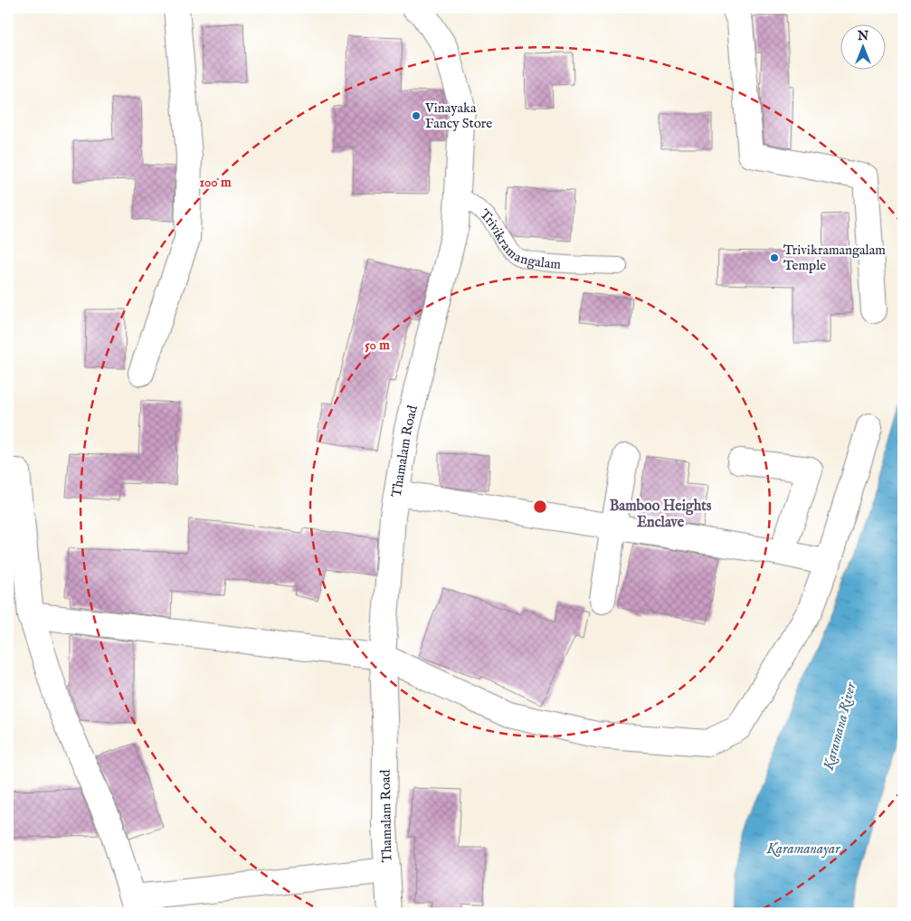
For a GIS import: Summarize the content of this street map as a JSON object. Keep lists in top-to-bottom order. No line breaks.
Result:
{"streets":{"street":["Thamalam Road"],"lane":["Trivikramangalam"]},"crossings":[["Trivikramangalam","Thamalam Road"]],"districts":["Bamboo Heights Enclave"],"water":["Karamana River","Karamanayar"],"places":["Vinayaka Fancy Store","Trivikramangalam Temple"],"north":"top","rings":["100 m","50 m"]}
